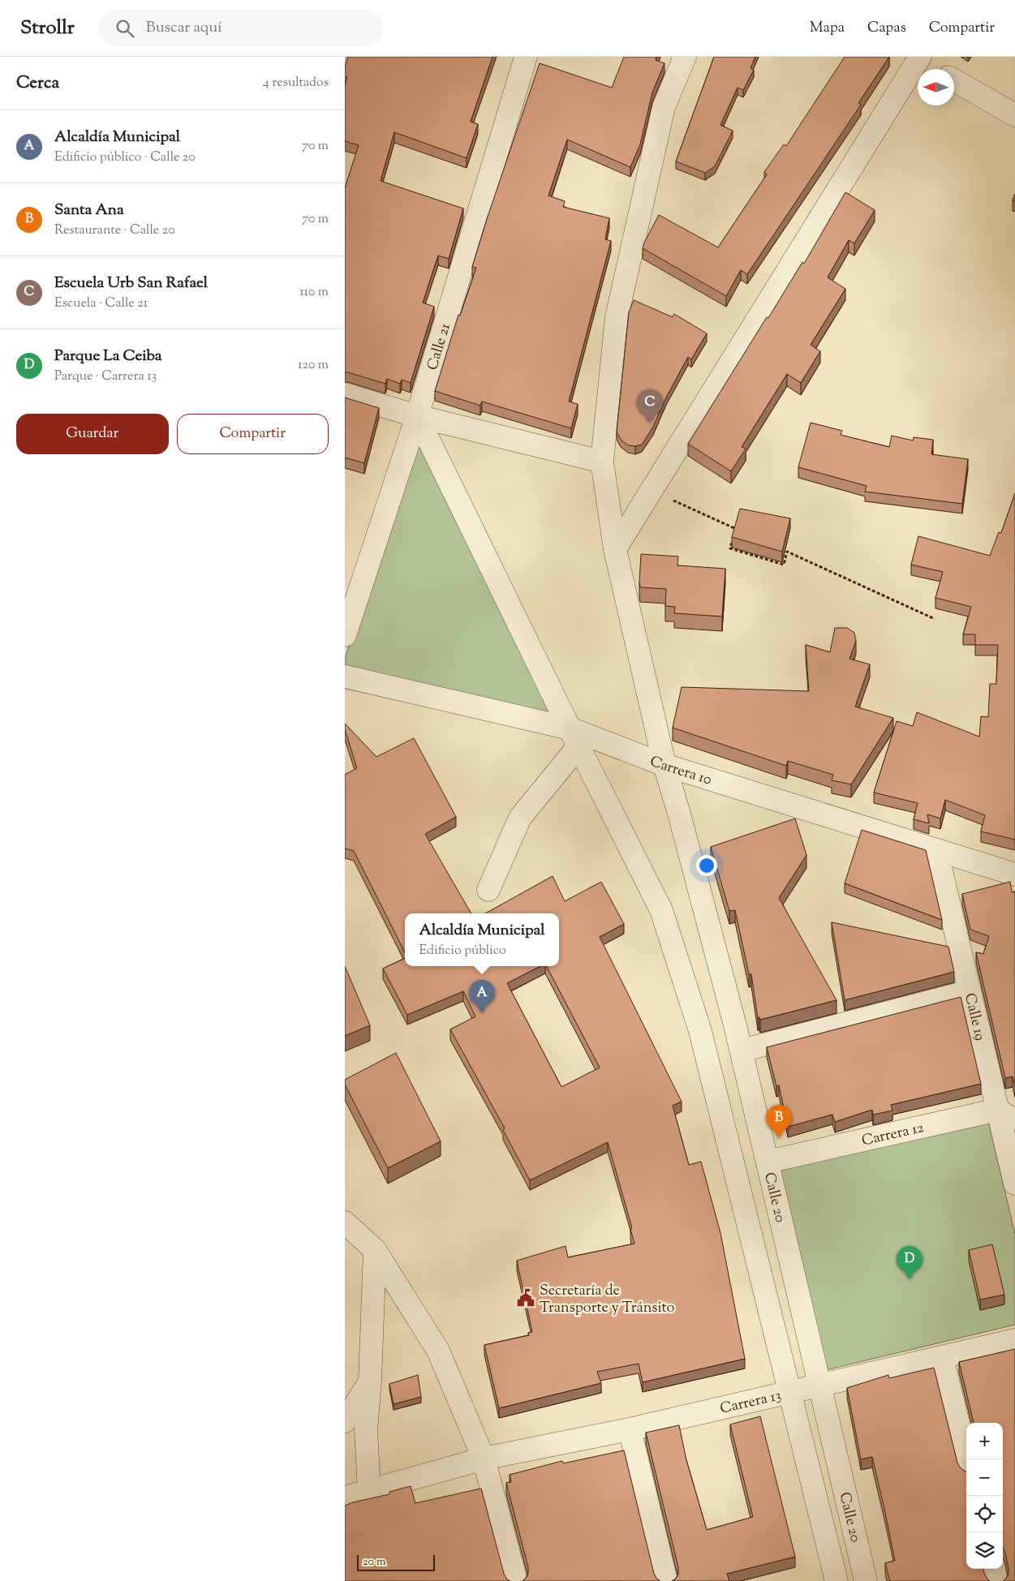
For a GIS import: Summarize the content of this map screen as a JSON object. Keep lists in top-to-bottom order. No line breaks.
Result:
{"streets":{"street":["Calle 21","Carrera 10","Calle 19","Carrera 12","Calle 20","Carrera 13"]},"crossings":[["Calle 21","Calle 20"],["Carrera 10","Calle 19"],["Carrera 10","Calle 20"],["Calle 19","Carrera 12"],["Carrera 12","Calle 20"],["Calle 20","Carrera 13"]],"places":{"public building":["Secretaría de Transporte y Tránsito"]},"scale_bar":"20 m","north":"left","page":{"header":"Strollr","search":"Buscar aquí","nav":["Mapa","Capas","Compartir"],"heading":["Cerca","4 resultados"],"list":[{"mark":"A","name":"Alcaldía Municipal","note":"Edificio público · Calle 20","value":"70 m"},{"mark":"B","name":"Santa Ana","note":"Restaurante · Calle 20","value":"70 m"},{"mark":"C","name":"Escuela Urb San Rafael","note":"Escuela · Calle 21","value":"110 m"},{"mark":"D","name":"Parque La Ceiba","note":"Parque · Carrera 13","value":"120 m"}],"pins":["C","A","B","D"],"buttons":["Guardar","Compartir"],"popup":["Alcaldía Municipal","Edificio público"],"map_buttons":["+","−"],"scale":"20 m"}}
